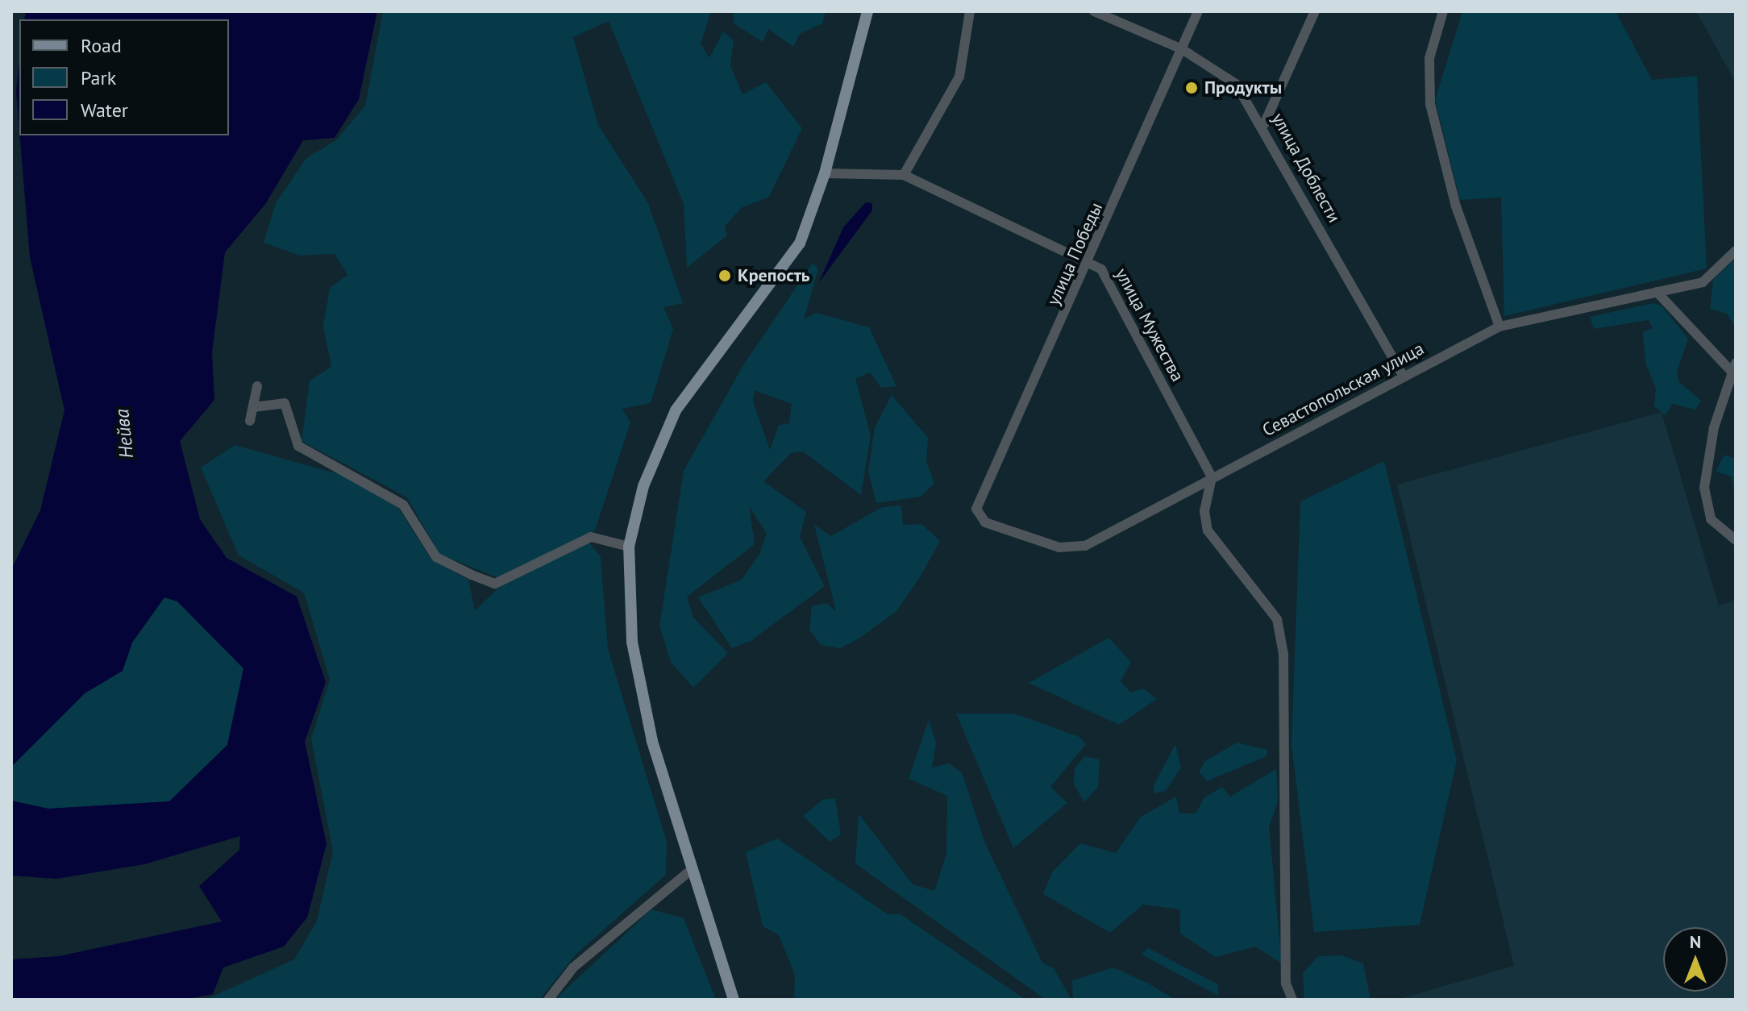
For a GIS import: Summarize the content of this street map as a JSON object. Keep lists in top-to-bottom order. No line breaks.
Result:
{"streets":{"street":["улица Доблести","улица Победы","улица Мужества","Севастопольская улица"]},"crossings":[["улица Доблести","улица Победы"],["улица Доблести","Севастопольская улица"],["улица Победы","улица Мужества"],["улица Победы","Севастопольская улица"],["улица Мужества","Севастопольская улица"]],"water":["Нейва"],"places":["Продукты","Крепость"],"legend":["Road","Park","Water"],"north":"top"}
